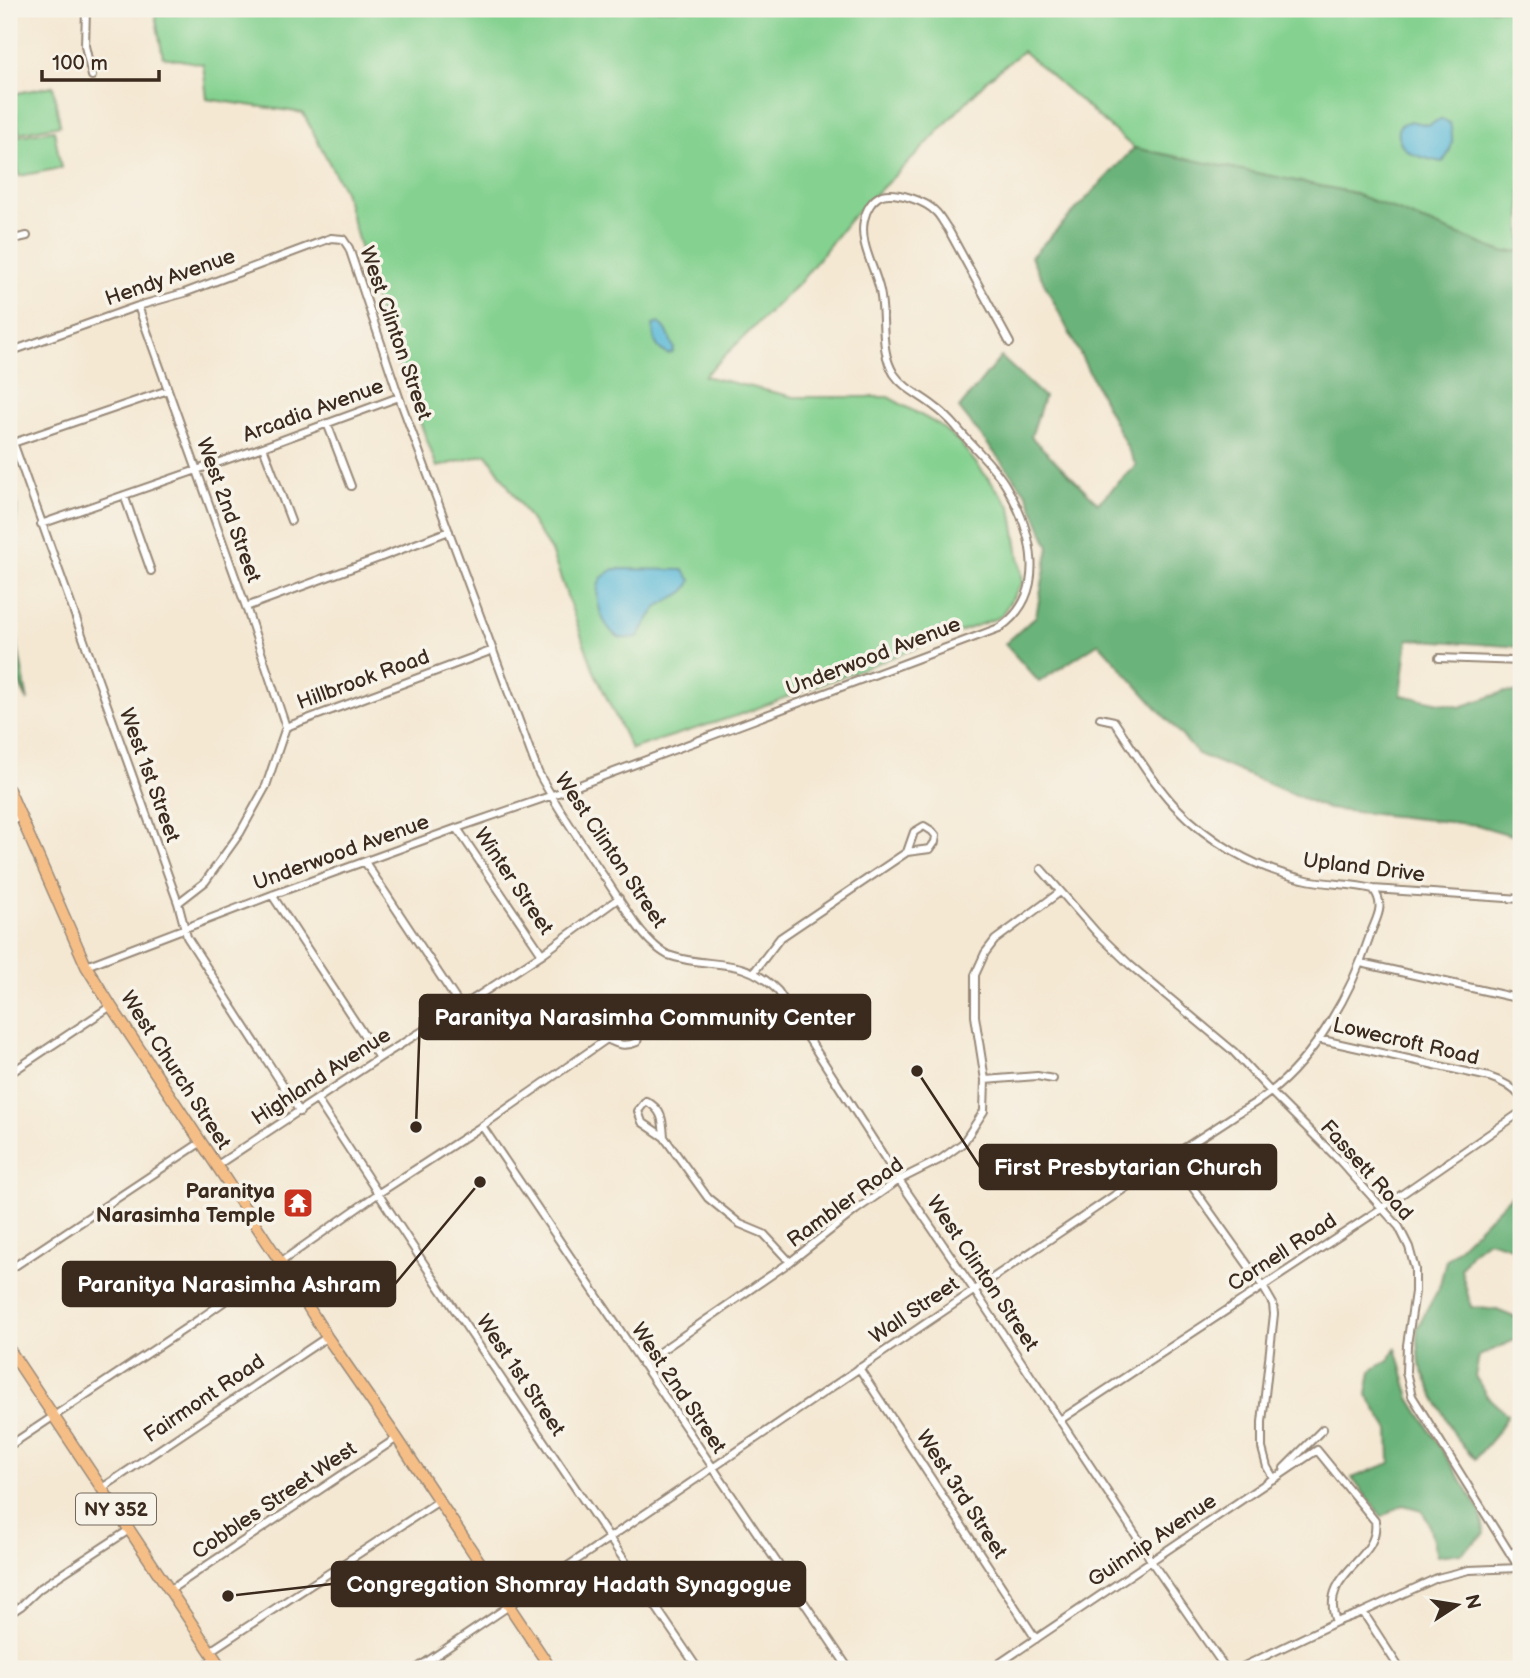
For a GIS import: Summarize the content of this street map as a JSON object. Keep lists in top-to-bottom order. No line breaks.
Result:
{"streets":{"main road":["West Church Street","NY 352"],"street":["Hendy Avenue","West Clinton Street","Arcadia Avenue","West 2nd Street","Underwood Avenue","Hillbrook Road","West 1st Street","Upland Drive","Winter Street","Lowecroft Road","Highland Avenue","Fassett Road","Rambler Road","Cornell Road","Wall Street","Fairmont Road","West 3rd Street","Cobbles Street West","Guinnip Avenue"]},"crossings":[["Hendy Avenue","West Clinton Street"],["Hendy Avenue","West 2nd Street"],["West Clinton Street","Arcadia Avenue"],["West Clinton Street","Underwood Avenue"],["West Clinton Street","Hillbrook Road"],["West Clinton Street","Highland Avenue"],["West Clinton Street","Rambler Road"],["West Clinton Street","Cornell Road"],["West Clinton Street","Wall Street"],["West Clinton Street","Guinnip Avenue"],["Arcadia Avenue","West 2nd Street"],["Arcadia Avenue","West 1st Street"],["West 2nd Street","Hillbrook Road"],["West 2nd Street","Rambler Road"],["West 2nd Street","Wall Street"],["Underwood Avenue","West 1st Street"],["Underwood Avenue","Winter Street"],["Underwood Avenue","West Church Street"],["Hillbrook Road","West 1st Street"],["West 1st Street","Highland Avenue"],["West 1st Street","Wall Street"],["Upland Drive","Wall Street"],["Winter Street","Highland Avenue"],["Lowecroft Road","Wall Street"],["West Church Street","Highland Avenue"],["West Church Street","Wall Street"],["West Church Street","Fairmont Road"],["West Church Street","Cobbles Street West"],["Fassett Road","Rambler Road"],["Fassett Road","Cornell Road"],["Fassett Road","Wall Street"],["Wall Street","West 3rd Street"],["Fairmont Road","NY 352"],["West 3rd Street","Guinnip Avenue"],["Cobbles Street West","NY 352"]],"places":{"other":["First Presbytarian Church","Paranitya Narasimha Community Center","Paranitya Narasimha Ashram","Congregation Shomray Hadath Synagogue"],"temple":["Paranitya Narasimha Temple"]},"scale_bar":"100 m","north":"right"}
